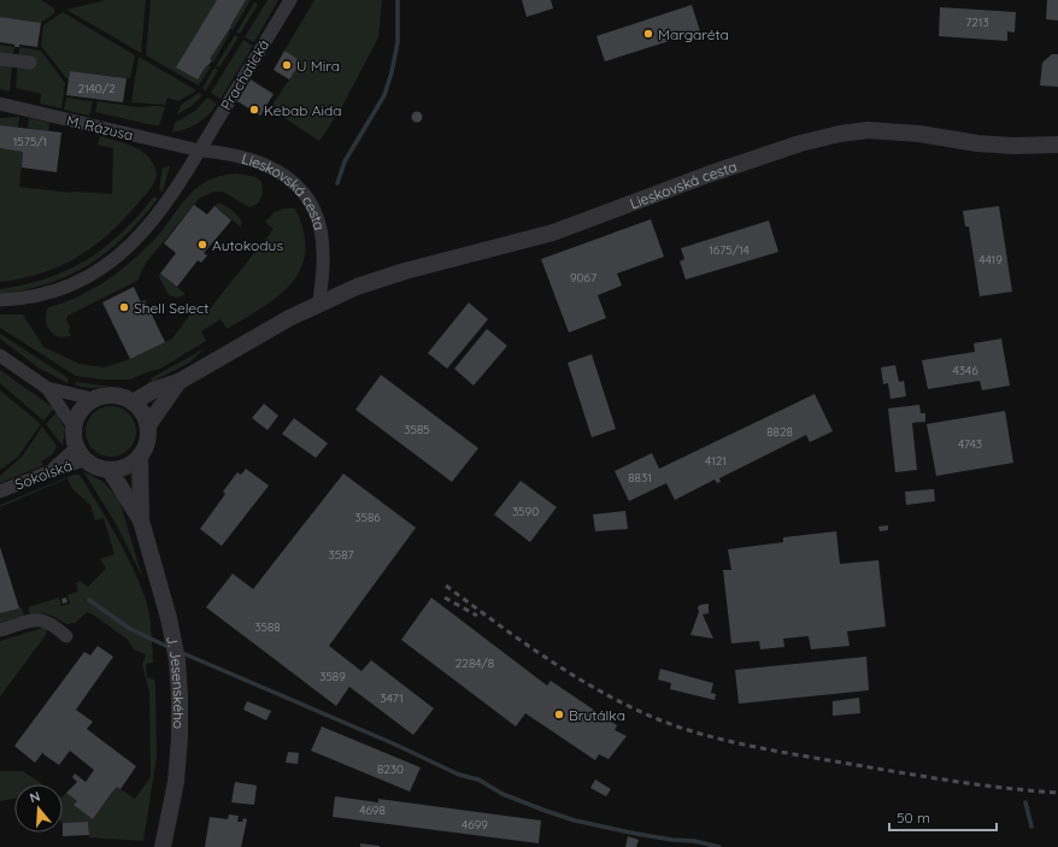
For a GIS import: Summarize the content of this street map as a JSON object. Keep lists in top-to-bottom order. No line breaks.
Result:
{"streets":{"street":["Prachatická","M. Rázusa","Lieskovská cesta","Sokolská","J. Jesenského"]},"crossings":[["Prachatická","M. Rázusa"],["Prachatická","Lieskovská cesta"],["M. Rázusa","Lieskovská cesta"],["Lieskovská cesta","Sokolská"],["Lieskovská cesta","J. Jesenského"],["Sokolská","J. Jesenského"]],"places":["Margaréta","U Mira","Kebab Aida","Autokodus","Shell Select","Brutálka"],"house_numbers":["7213","2140/2","1575/1","1675/14","4419","9067","4346","3585","8828","4743","4121","8831","3590","3586","3587","3588","2284/8","3589","3471","8230","4698","4699"],"scale_bar":"50 m","north":"top"}
